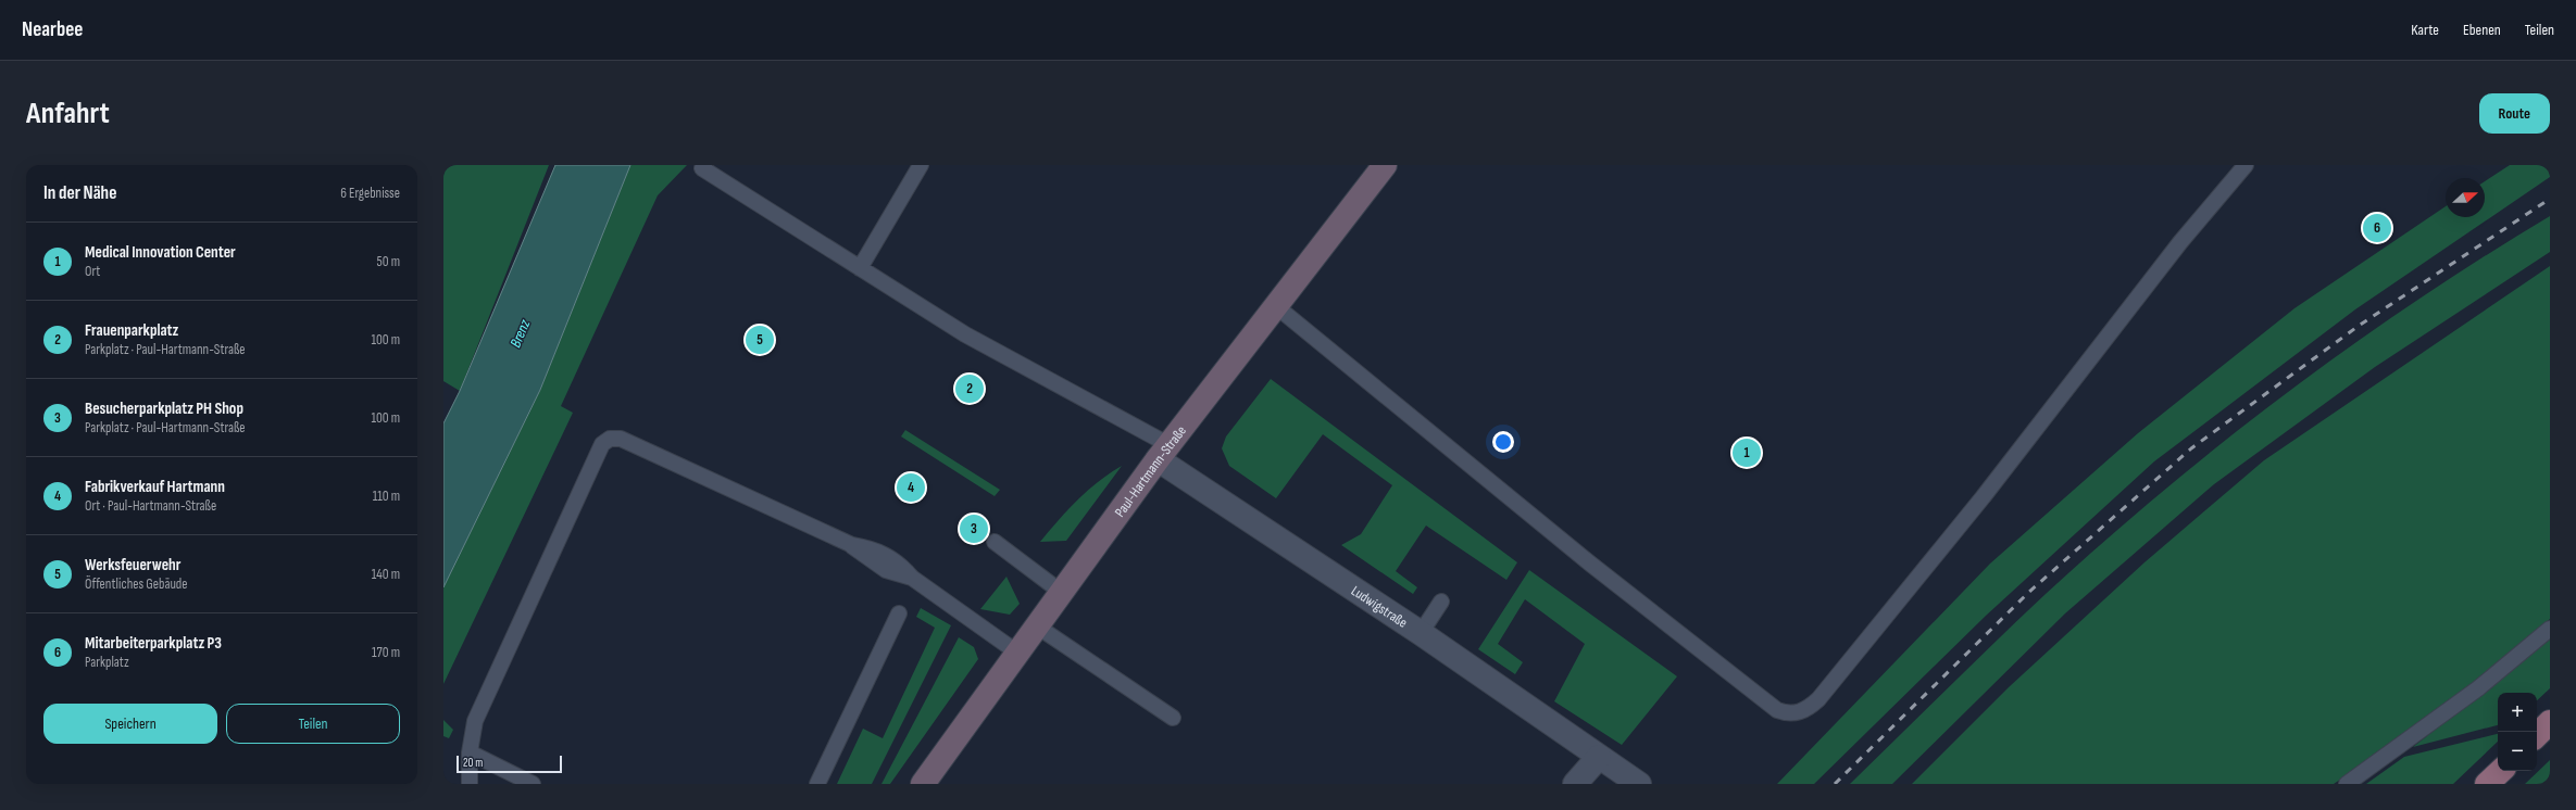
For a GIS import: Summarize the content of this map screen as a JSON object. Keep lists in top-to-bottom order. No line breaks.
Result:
{"streets":{"main road":["Paul-Hartmann-Straße"],"street":["Ludwigstraße"]},"crossings":[["Paul-Hartmann-Straße","Ludwigstraße"]],"water":["Brenz"],"scale_bar":"20 m","north":"right","page":{"header":"Nearbee","nav":["Karte","Ebenen","Teilen"],"buttons":["Route",["Speichern","Teilen"]],"title":"Anfahrt","heading":["In der Nähe","6 Ergebnisse"],"pins":["6","5","2","1","4","3"],"list":[{"mark":"1","name":"Medical Innovation Center","note":"Ort","value":"50 m"},{"mark":"2","name":"Frauenparkplatz","note":"Parkplatz · Paul-Hartmann-Straße","value":"100 m"},{"mark":"3","name":"Besucherparkplatz PH Shop","note":"Parkplatz · Paul-Hartmann-Straße","value":"100 m"},{"mark":"4","name":"Fabrikverkauf Hartmann","note":"Ort · Paul-Hartmann-Straße","value":"110 m"},{"mark":"5","name":"Werksfeuerwehr","note":"Öffentliches Gebäude","value":"140 m"},{"mark":"6","name":"Mitarbeiterparkplatz P3","note":"Parkplatz","value":"170 m"}],"map_buttons":["+","−"],"scale":"20 m"}}
